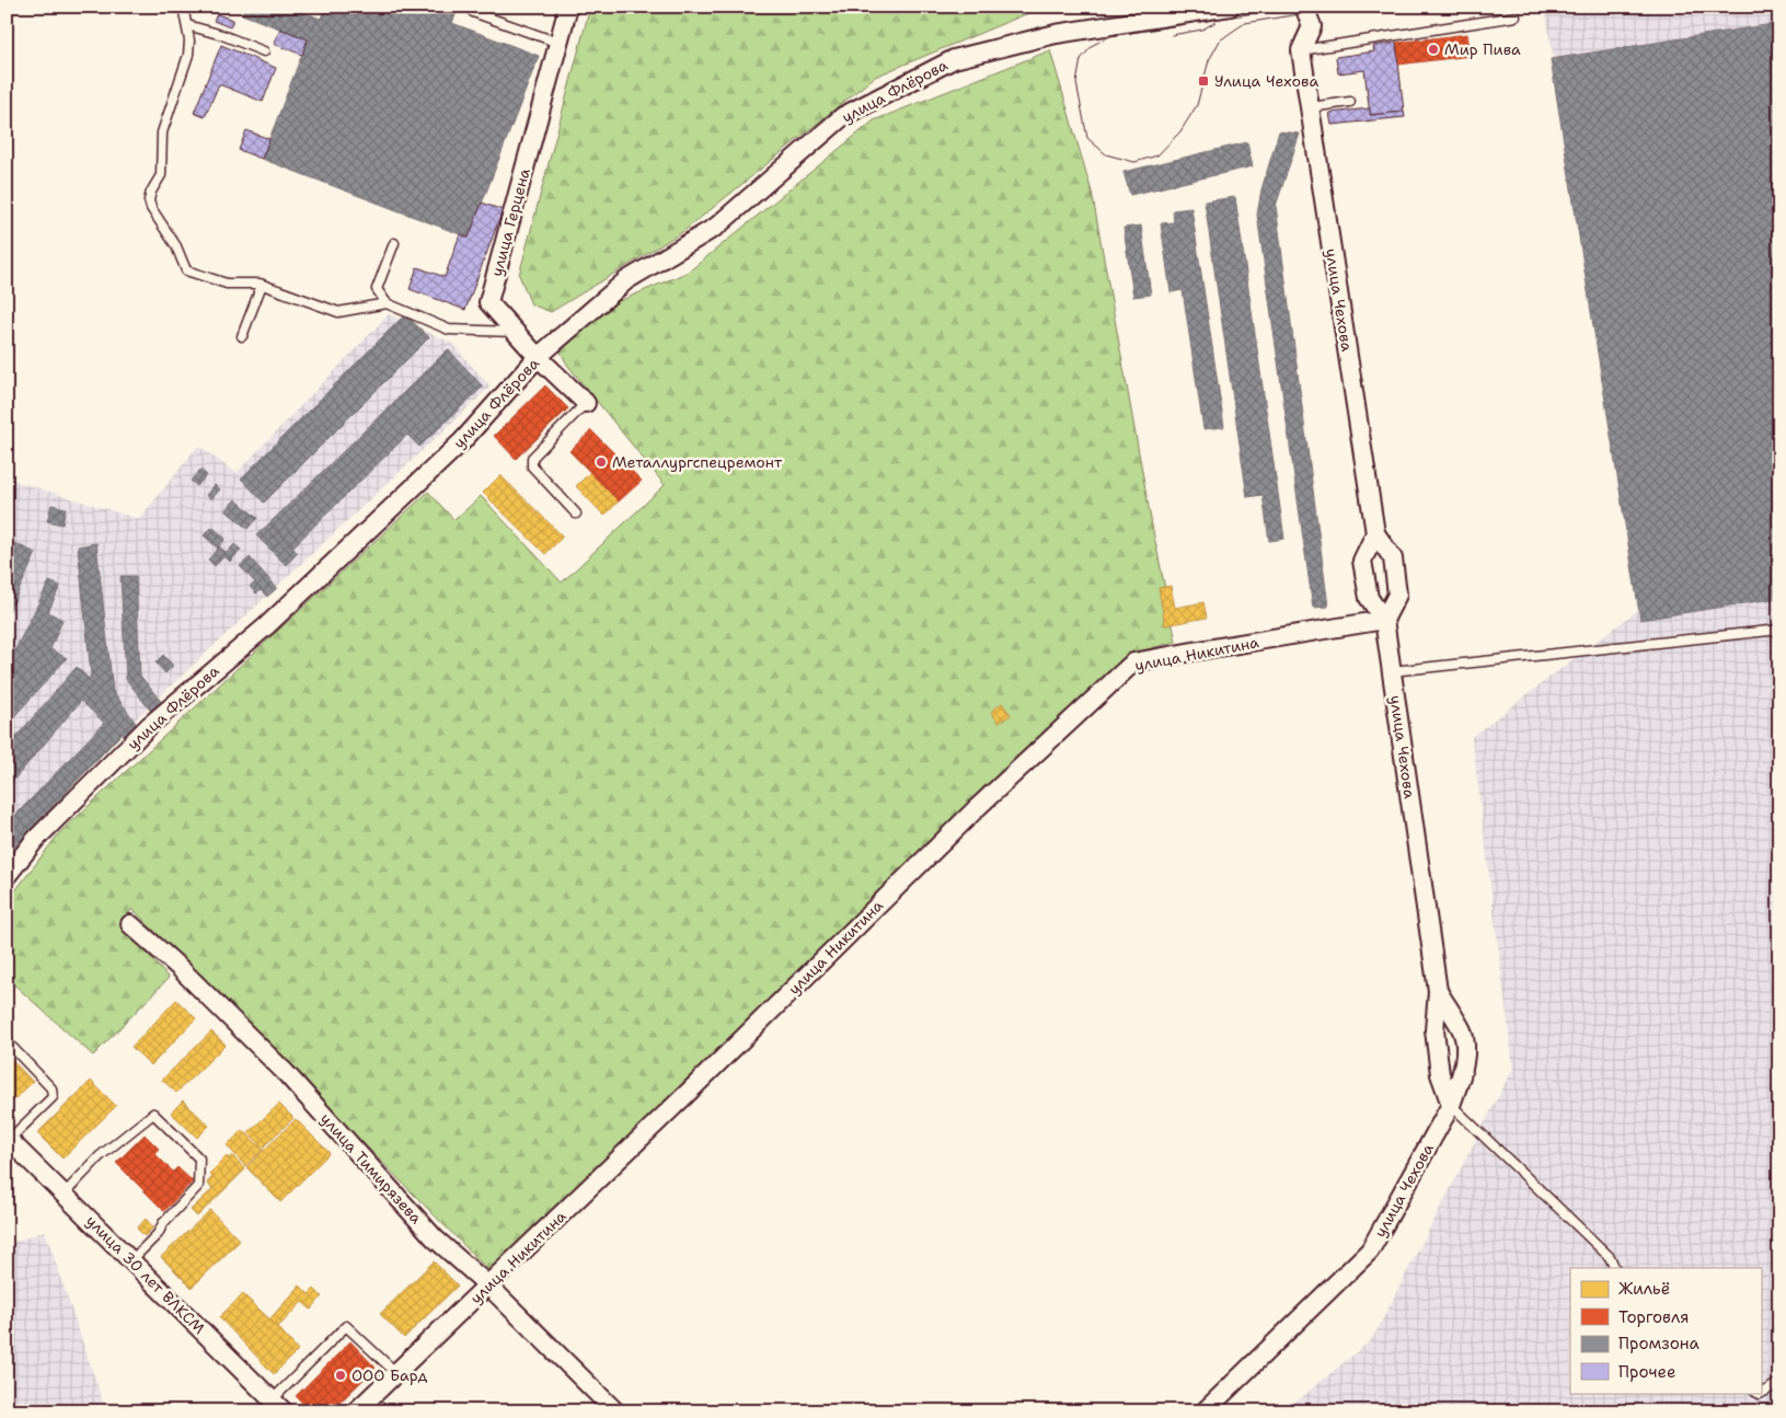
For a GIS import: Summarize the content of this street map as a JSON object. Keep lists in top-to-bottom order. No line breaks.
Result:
{"streets":{"street":["улица Флёрова","улица Герцена","улица Чехова","улица Никитина","улица Тимирязева","улица 30 лет ВЛКСМ"]},"crossings":[["улица Флёрова","улица Герцена"],["улица Чехова","улица Никитина"],["улица Никитина","улица Тимирязева"]],"places":{"other":["Мир Пива","Металлургспецремонт","ООО Бард"],"transit":["Улица Чехова"]},"legend":["Жильё","Торговля","Промзона","Прочее"]}
